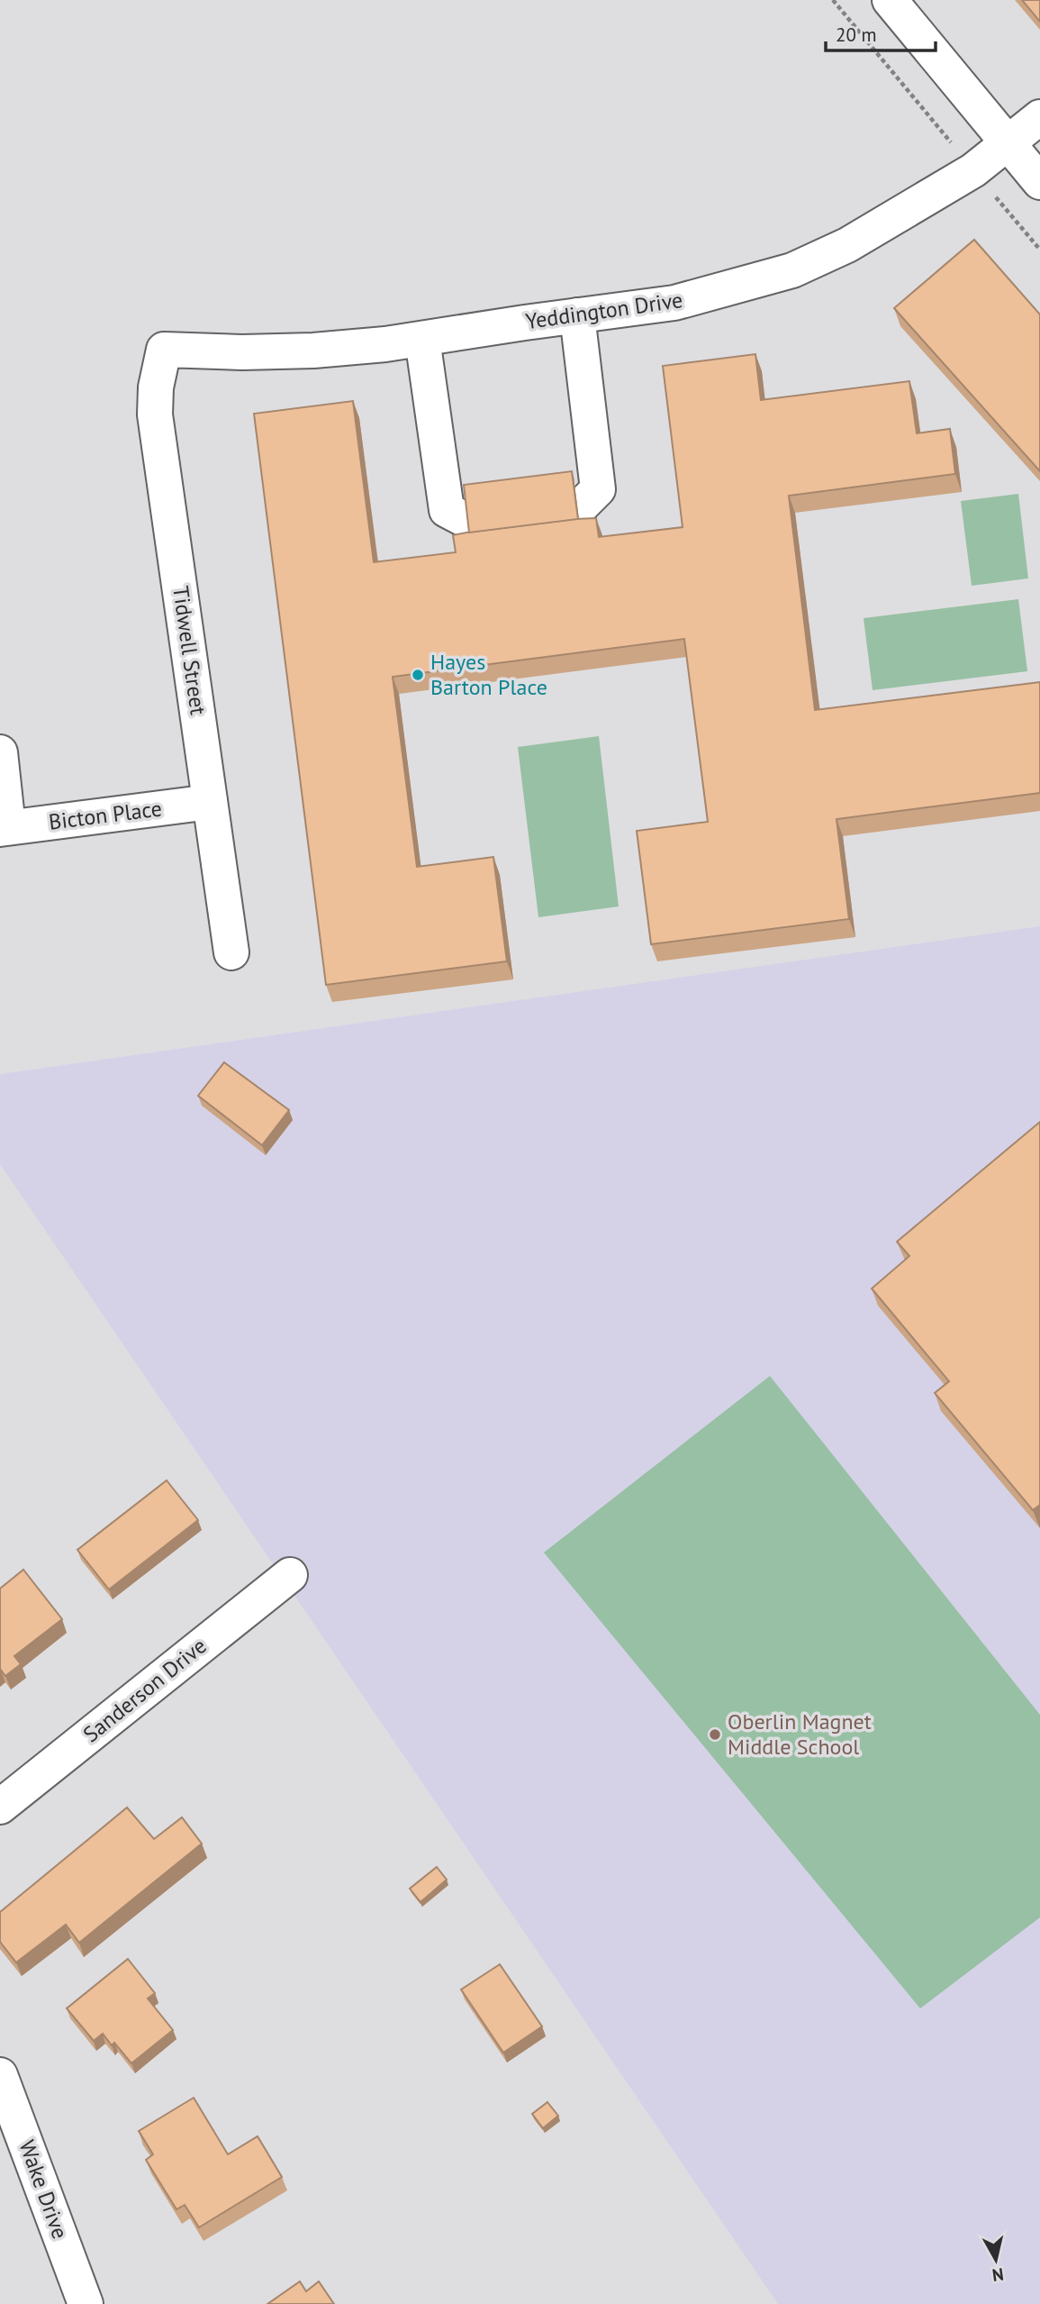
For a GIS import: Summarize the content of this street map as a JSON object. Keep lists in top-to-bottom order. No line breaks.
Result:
{"streets":{"street":["Yeddington Drive","Tidwell Street","Bicton Place","Sanderson Drive","Wake Drive"]},"crossings":[["Yeddington Drive","Tidwell Street"],["Tidwell Street","Bicton Place"]],"places":["Hayes Barton Place","Oberlin Magnet Middle School"],"scale_bar":"20 m","north":"bottom"}
